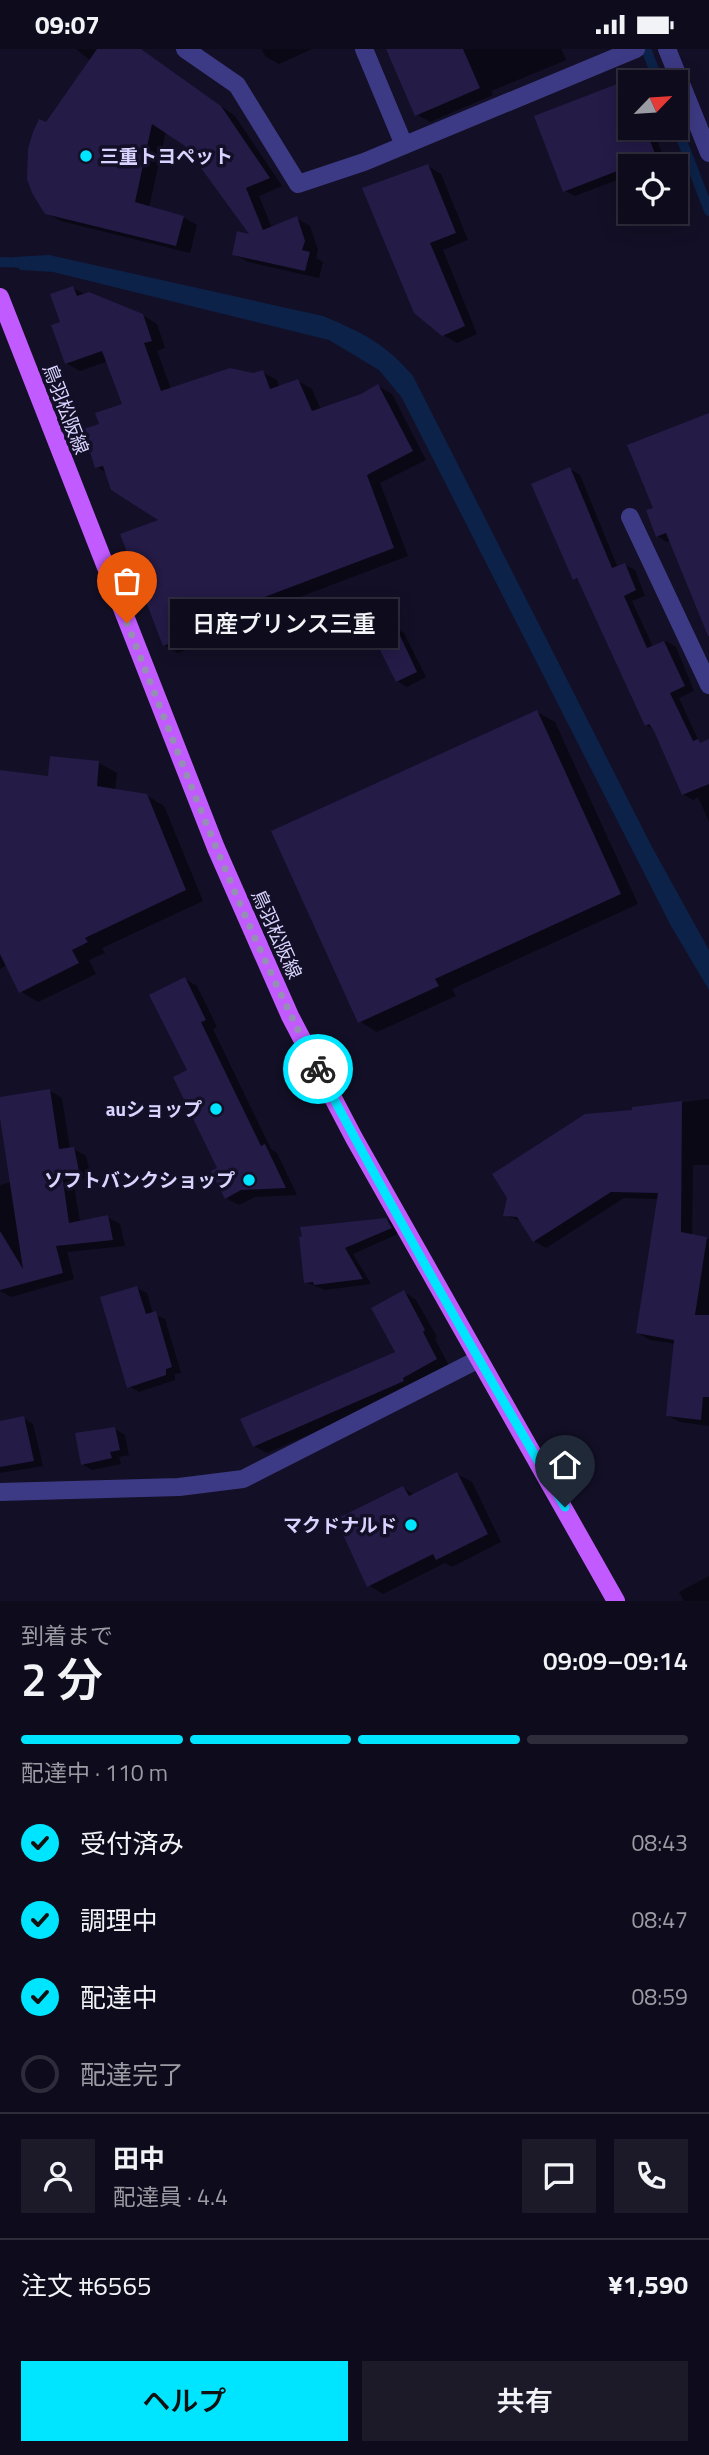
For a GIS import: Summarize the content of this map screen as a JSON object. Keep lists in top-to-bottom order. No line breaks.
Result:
{"streets":{"main road":["鳥羽松阪線"]},"places":["三重トヨペット","日産プリンス三重","auショップ","ソフトバンクショップ","マクドナルド"],"north":"top right","page":{"status":"09:07","bubble":"日産プリンス三重","heading":["2 分","到着まで","09:09–09:14"],"panel":["田中","配達員 · 4.4","注文 #6565","¥1,590"],"bar":"配達中 · 110 m","list":[["受付済み","08:43"],["調理中","08:47"],["配達中","08:59"],"配達完了"],"buttons":["ヘルプ","共有"]}}
